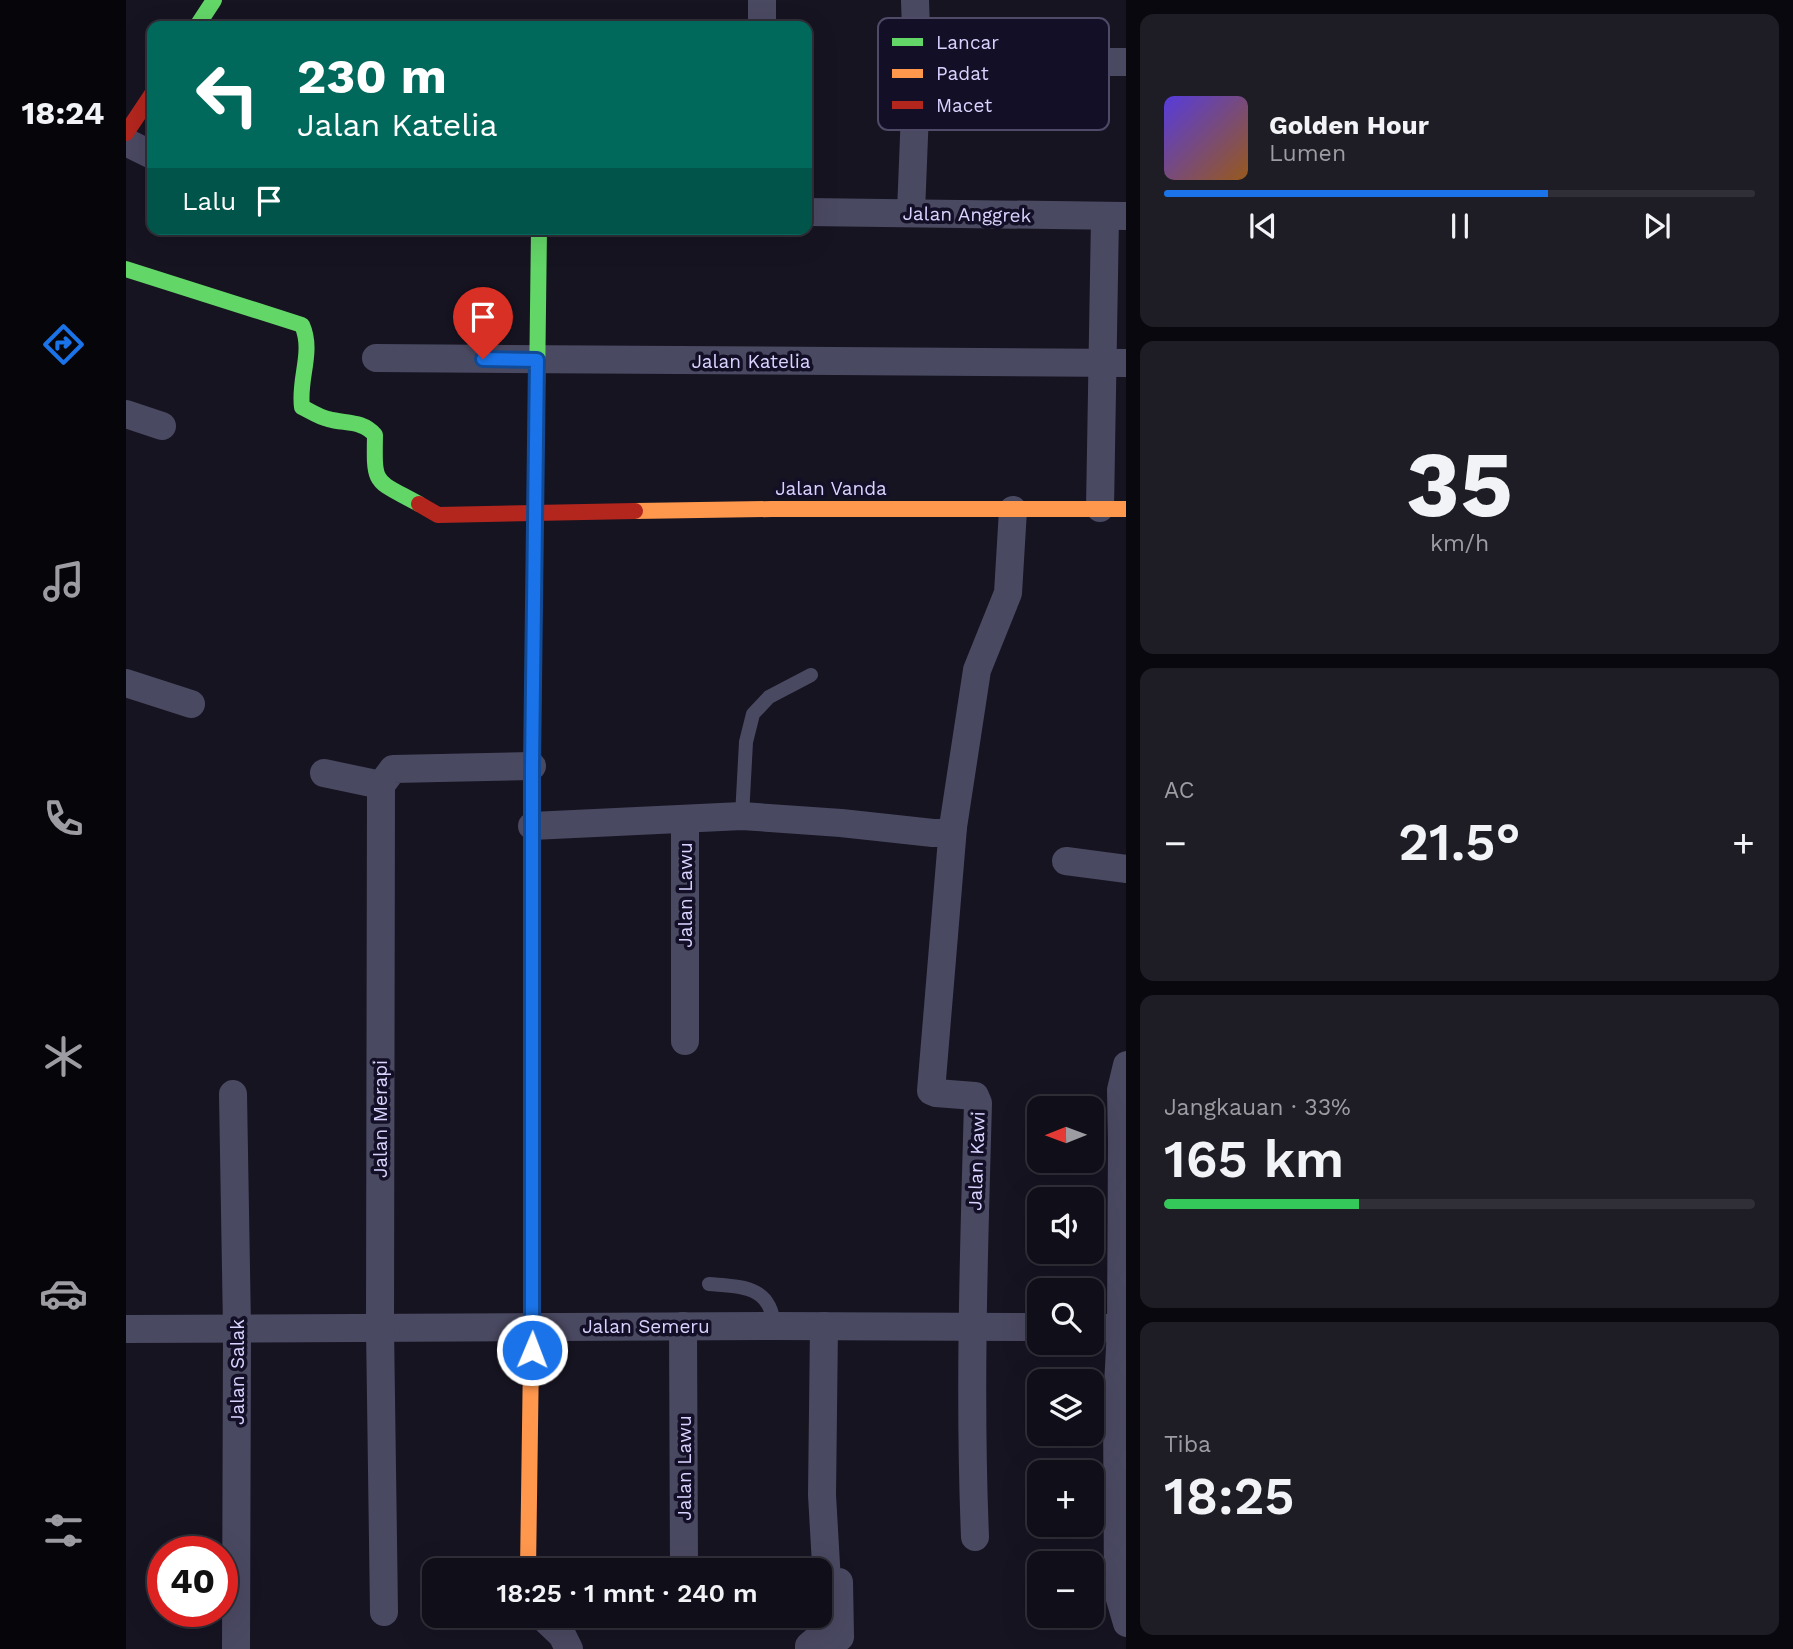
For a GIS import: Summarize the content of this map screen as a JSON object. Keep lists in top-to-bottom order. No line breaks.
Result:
{"streets":{"street":["Jalan Anggrek","Jalan Katelia","Jalan Vanda","Jalan Lawu","Jalan Merapi","Jalan Kawi","Jalan Semeru","Jalan Salak"]},"crossings":[["Jalan Lawu","Jalan Semeru"],["Jalan Merapi","Jalan Semeru"],["Jalan Kawi","Jalan Semeru"],["Jalan Semeru","Jalan Salak"]],"legend":["Lancar","Padat","Macet"],"north":"left","page":{"tabs":"18:24","turn":["230 m","Jalan Katelia"],"song":["Golden Hour","Lumen"],"then":"Lalu","tile":[["35","km/h"],"AC",["Jangkauan · 33%","165 km"],["Tiba","18:25"]],"heat":["−","21.5°","+"],"map_buttons":["+","−"],"limit":"40","trip":"18:25 · 1 mnt · 240 m"}}
